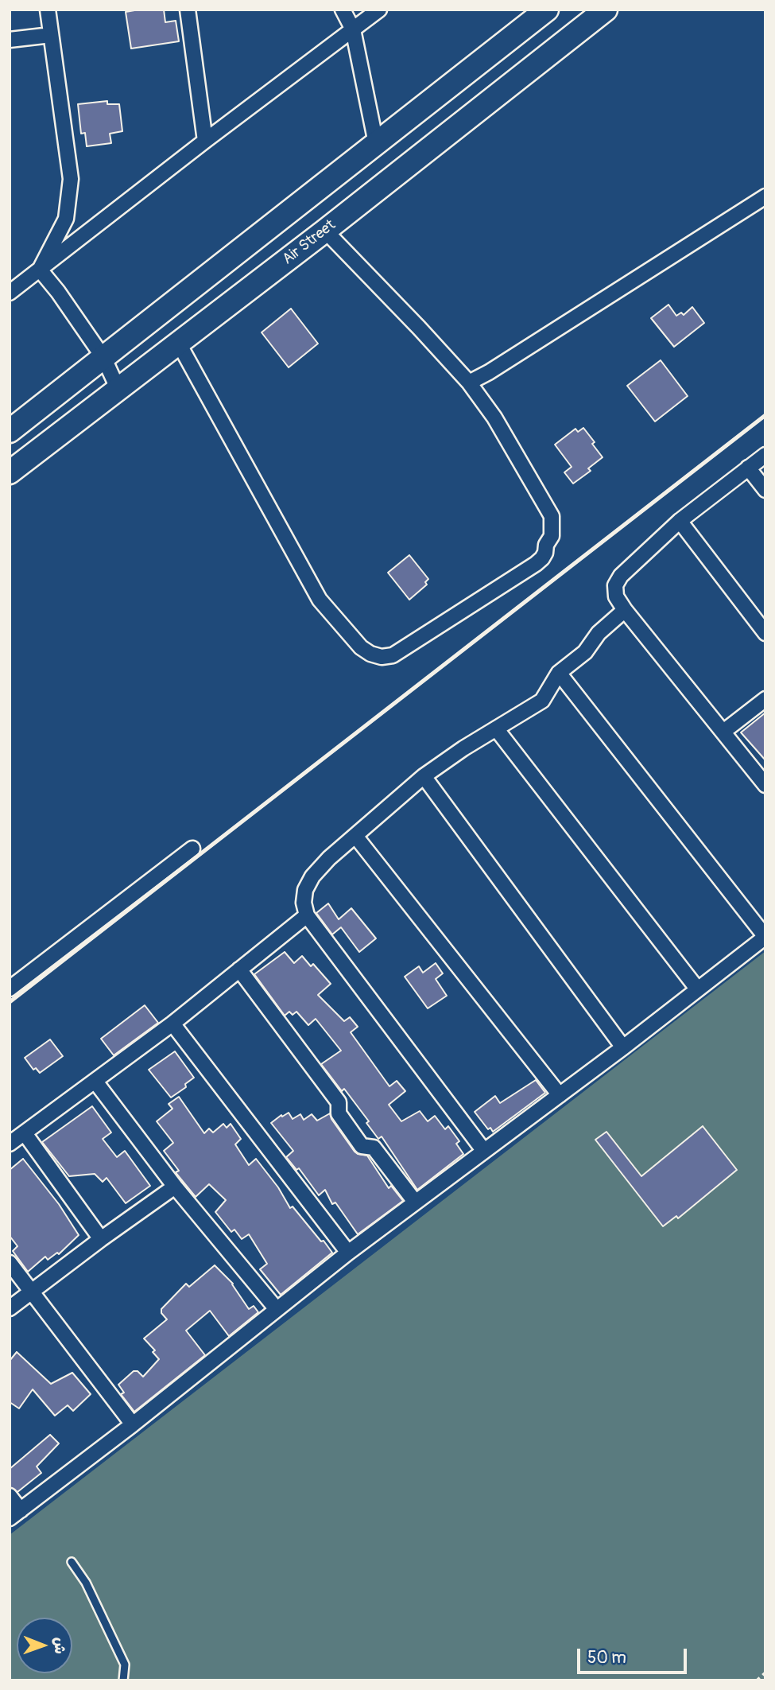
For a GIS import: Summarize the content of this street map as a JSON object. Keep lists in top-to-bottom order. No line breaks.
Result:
{"streets":{"main road":["Air Street"]},"scale_bar":"50 m","north":"right"}
